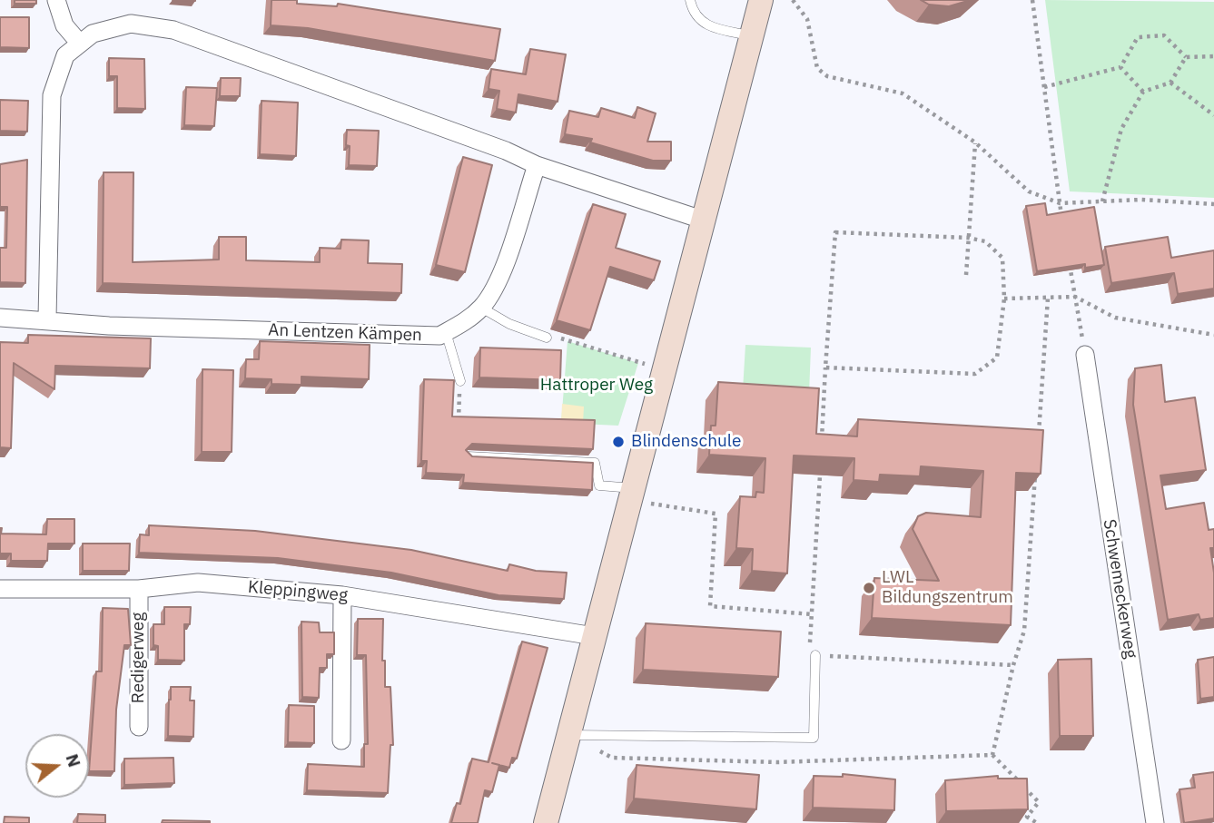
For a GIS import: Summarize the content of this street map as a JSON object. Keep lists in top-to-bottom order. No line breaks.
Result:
{"streets":{"street":["An Lentzen Kämpen","Schwemeckerweg","Kleppingweg","Redigerweg"]},"crossings":[["Kleppingweg","Redigerweg"]],"parks":["Hattroper Weg"],"places":["Blindenschule","LWL Bildungszentrum"],"north":"right"}
